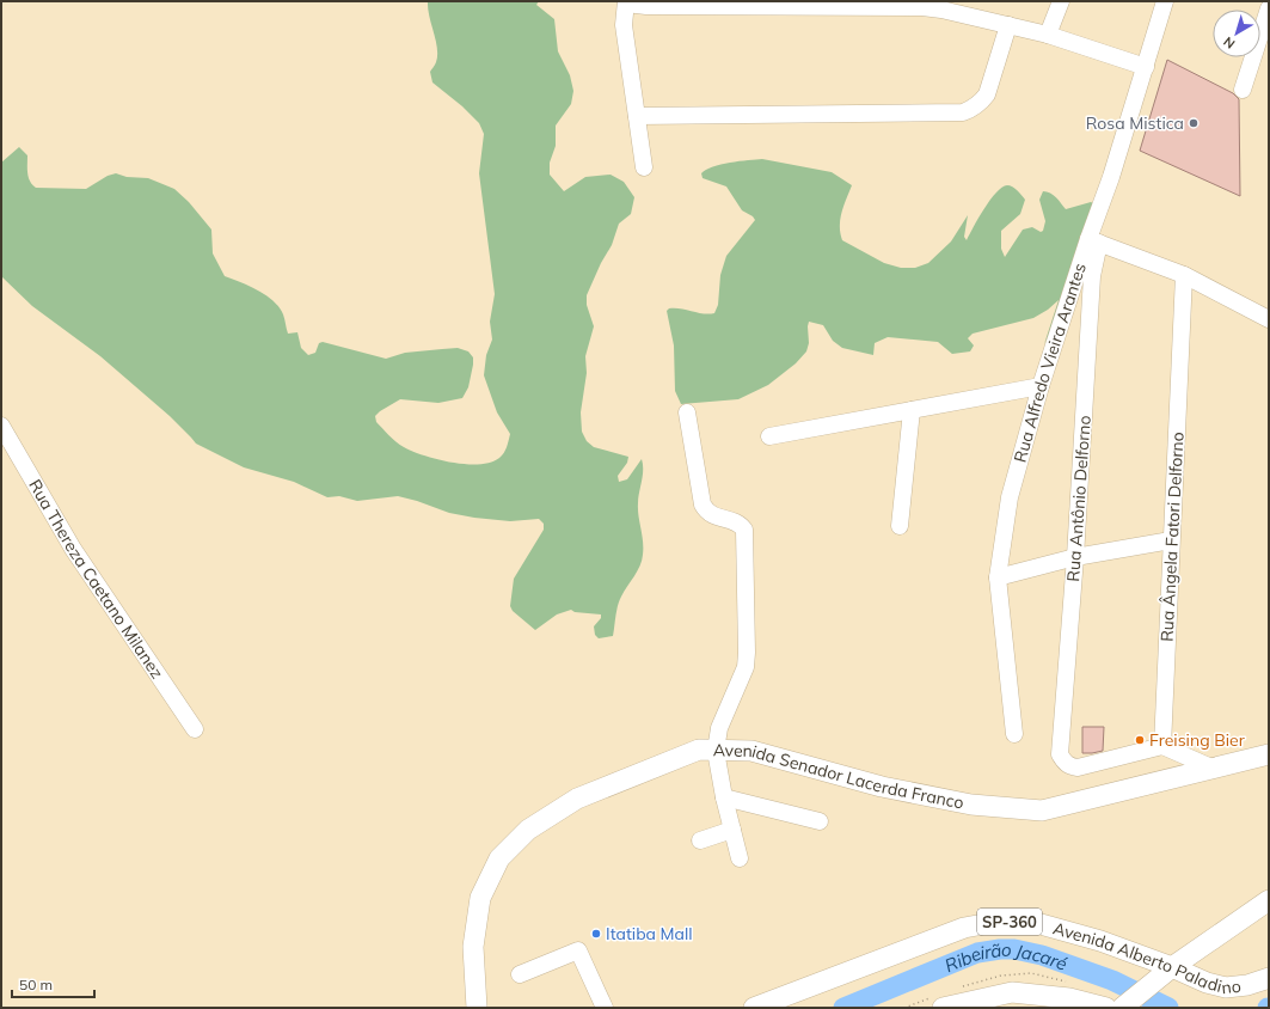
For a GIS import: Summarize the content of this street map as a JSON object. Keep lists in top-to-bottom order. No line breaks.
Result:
{"streets":{"main road":["Avenida Senador Lacerda Franco","SP-360","Avenida Alberto Paladino"],"street":["Rua Alfredo Vieira Arantes","Rua Antônio Delforno","Rua Ângela Fatori Delforno","Rua Thereza Caetano Milanez"]},"crossings":[["Rua Alfredo Vieira Arantes","Rua Antônio Delforno"],["Rua Antônio Delforno","Rua Ângela Fatori Delforno"]],"water":["Ribeirão Jacaré"],"places":["Rosa Mistica","Freising Bier","Itatiba Mall"],"scale_bar":"50 m","north":"bottom left"}
